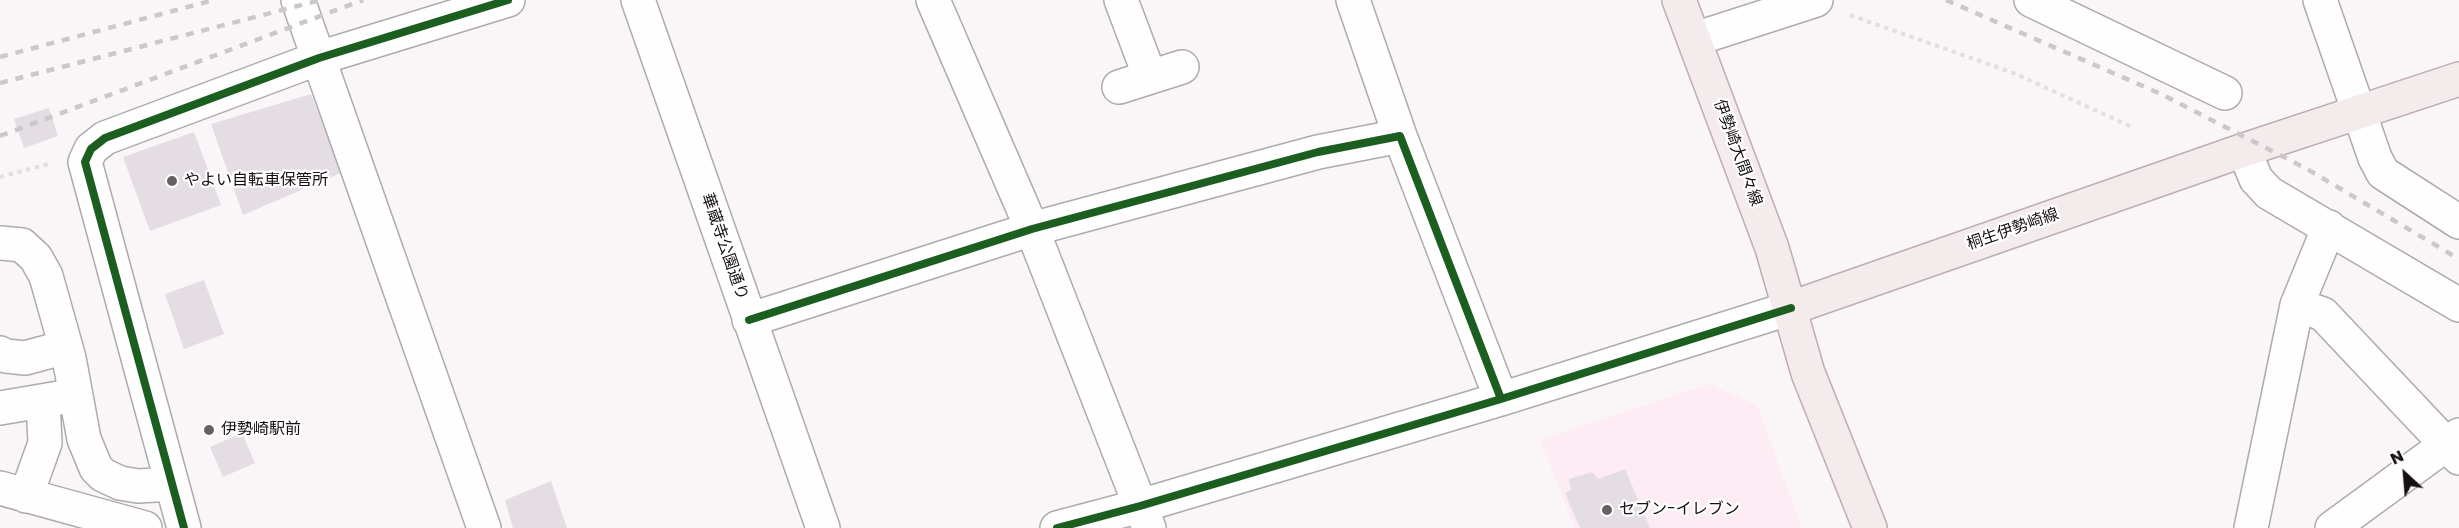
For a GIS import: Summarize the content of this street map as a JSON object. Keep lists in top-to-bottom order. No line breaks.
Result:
{"streets":{"main road":["伊勢崎大間々線","桐生伊勢崎線"],"street":["華蔵寺公園通り"]},"crossings":[["伊勢崎大間々線","桐生伊勢崎線"]],"places":["やよい自転車保管所","伊勢崎駅前","セブン-イレブン"],"north":"top left"}
